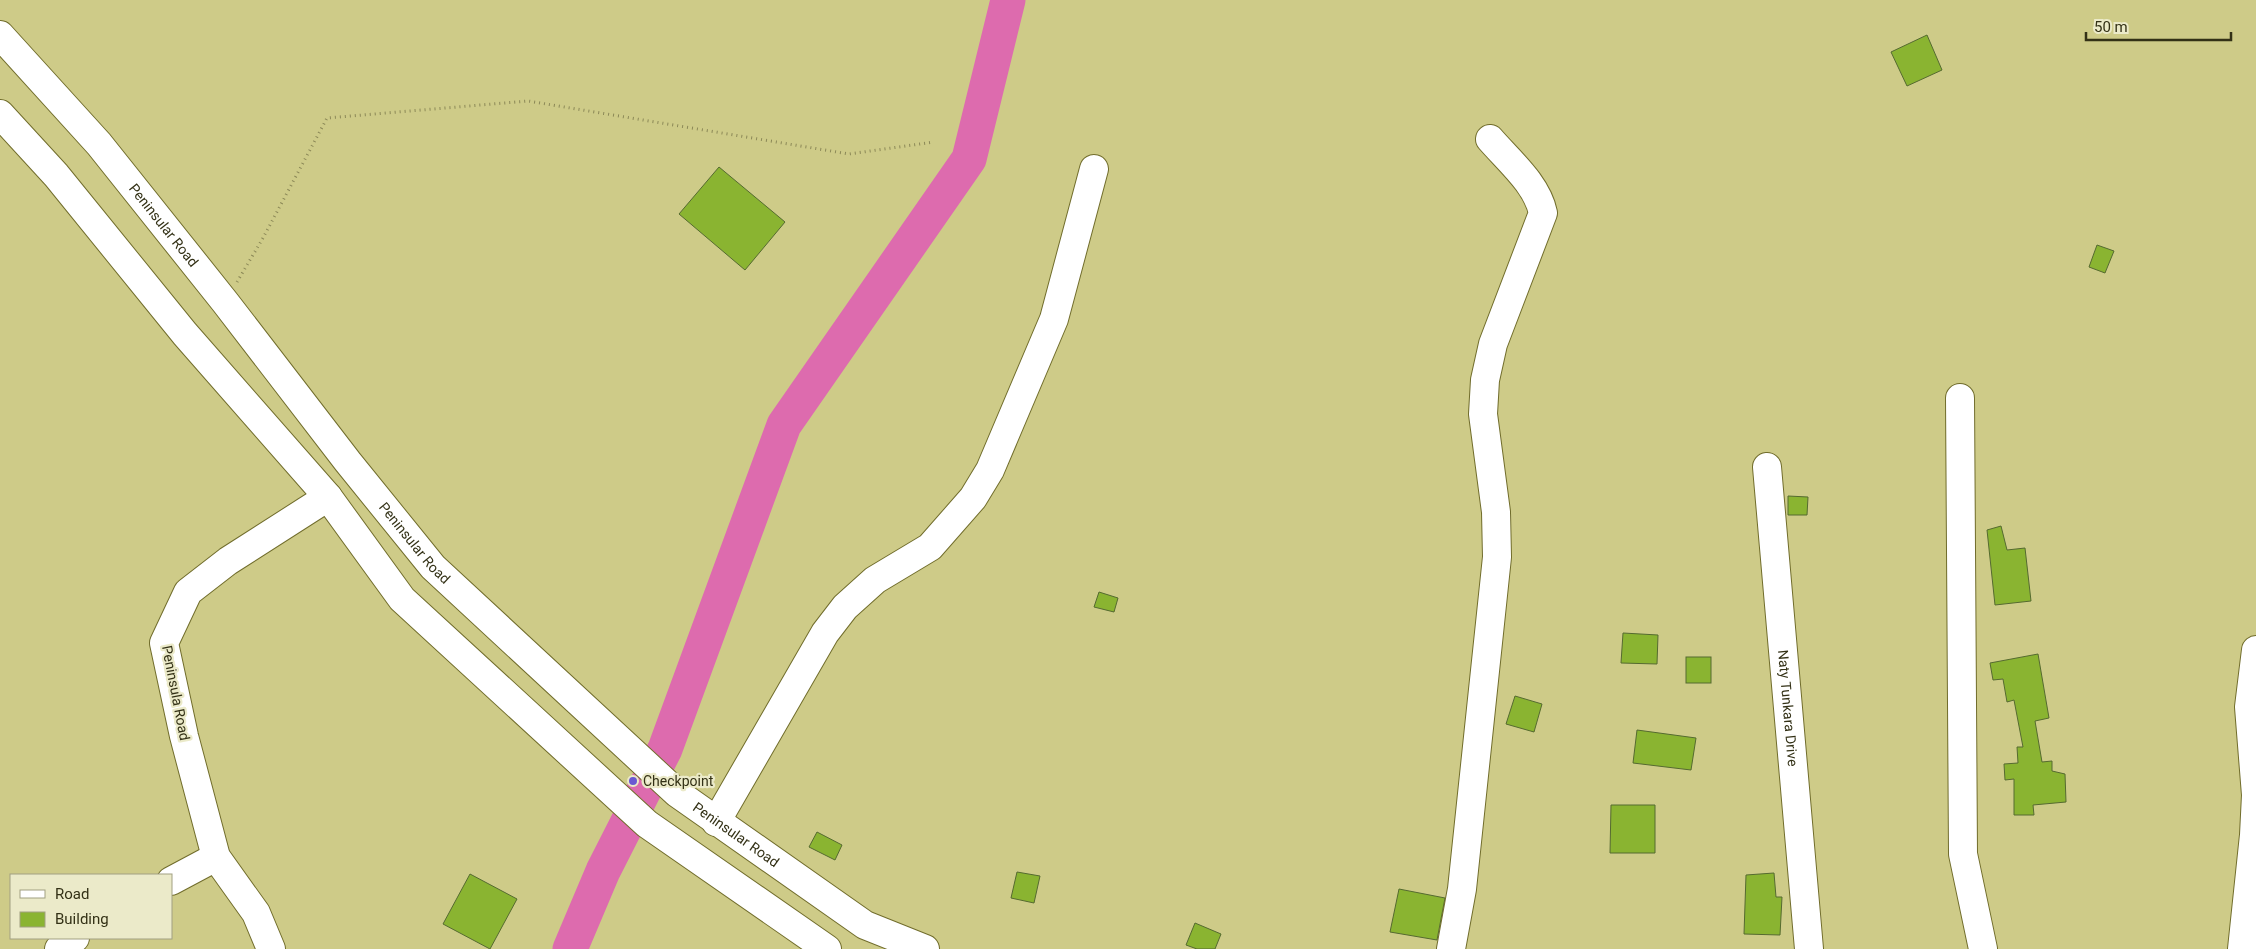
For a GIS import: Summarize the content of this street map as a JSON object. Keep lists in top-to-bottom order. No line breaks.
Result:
{"streets":{"street":["Peninsular Road","Peninsula Road","Naty Tunkara Drive"]},"places":["Checkpoint"],"legend":["Road","Building"],"scale_bar":"50 m"}
